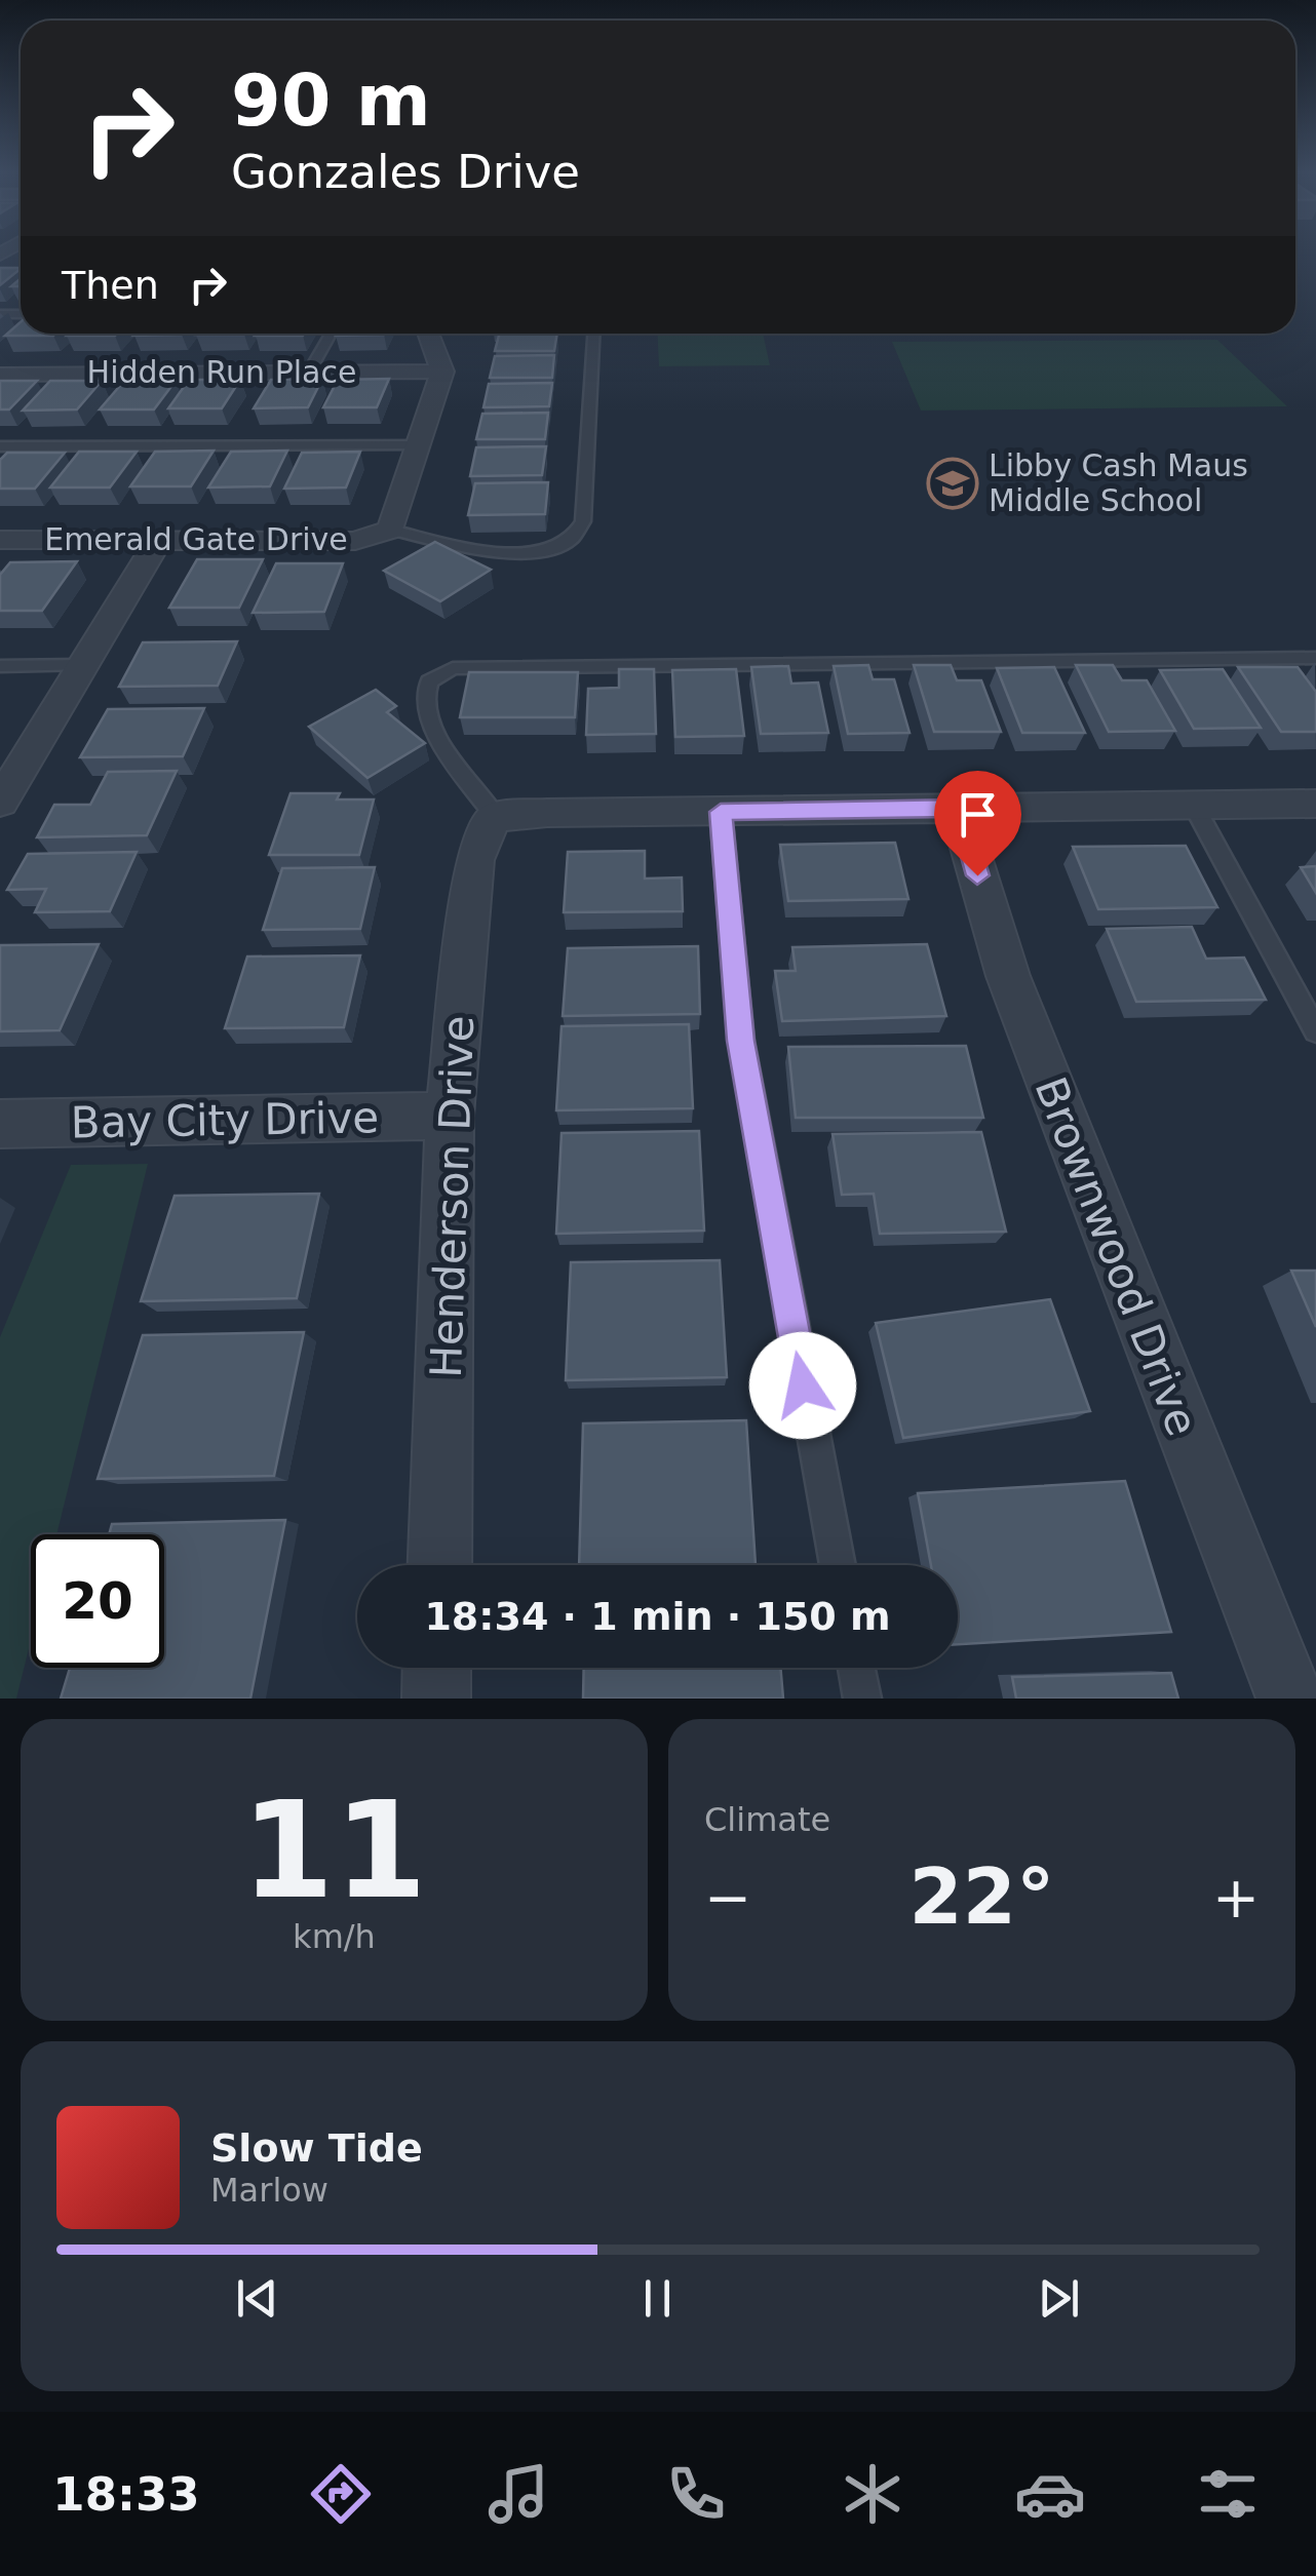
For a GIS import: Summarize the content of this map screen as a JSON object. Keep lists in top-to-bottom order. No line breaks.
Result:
{"streets":{"street":["Hidden Run Place","Emerald Gate Drive","Bay City Drive","Henderson Drive","Brownwood Drive"]},"crossings":[["Bay City Drive","Henderson Drive"]],"places":{"school or university":["Libby Cash Maus Middle School"]},"page":{"turn":["90 m","Gonzales Drive"],"then":"Then","limit":"20","trip":"18:34 · 1 min · 150 m","tile":[["11","km/h"],"Climate"],"heat":["−","22°","+"],"song":["Slow Tide","Marlow"],"tabs":"18:33"}}
